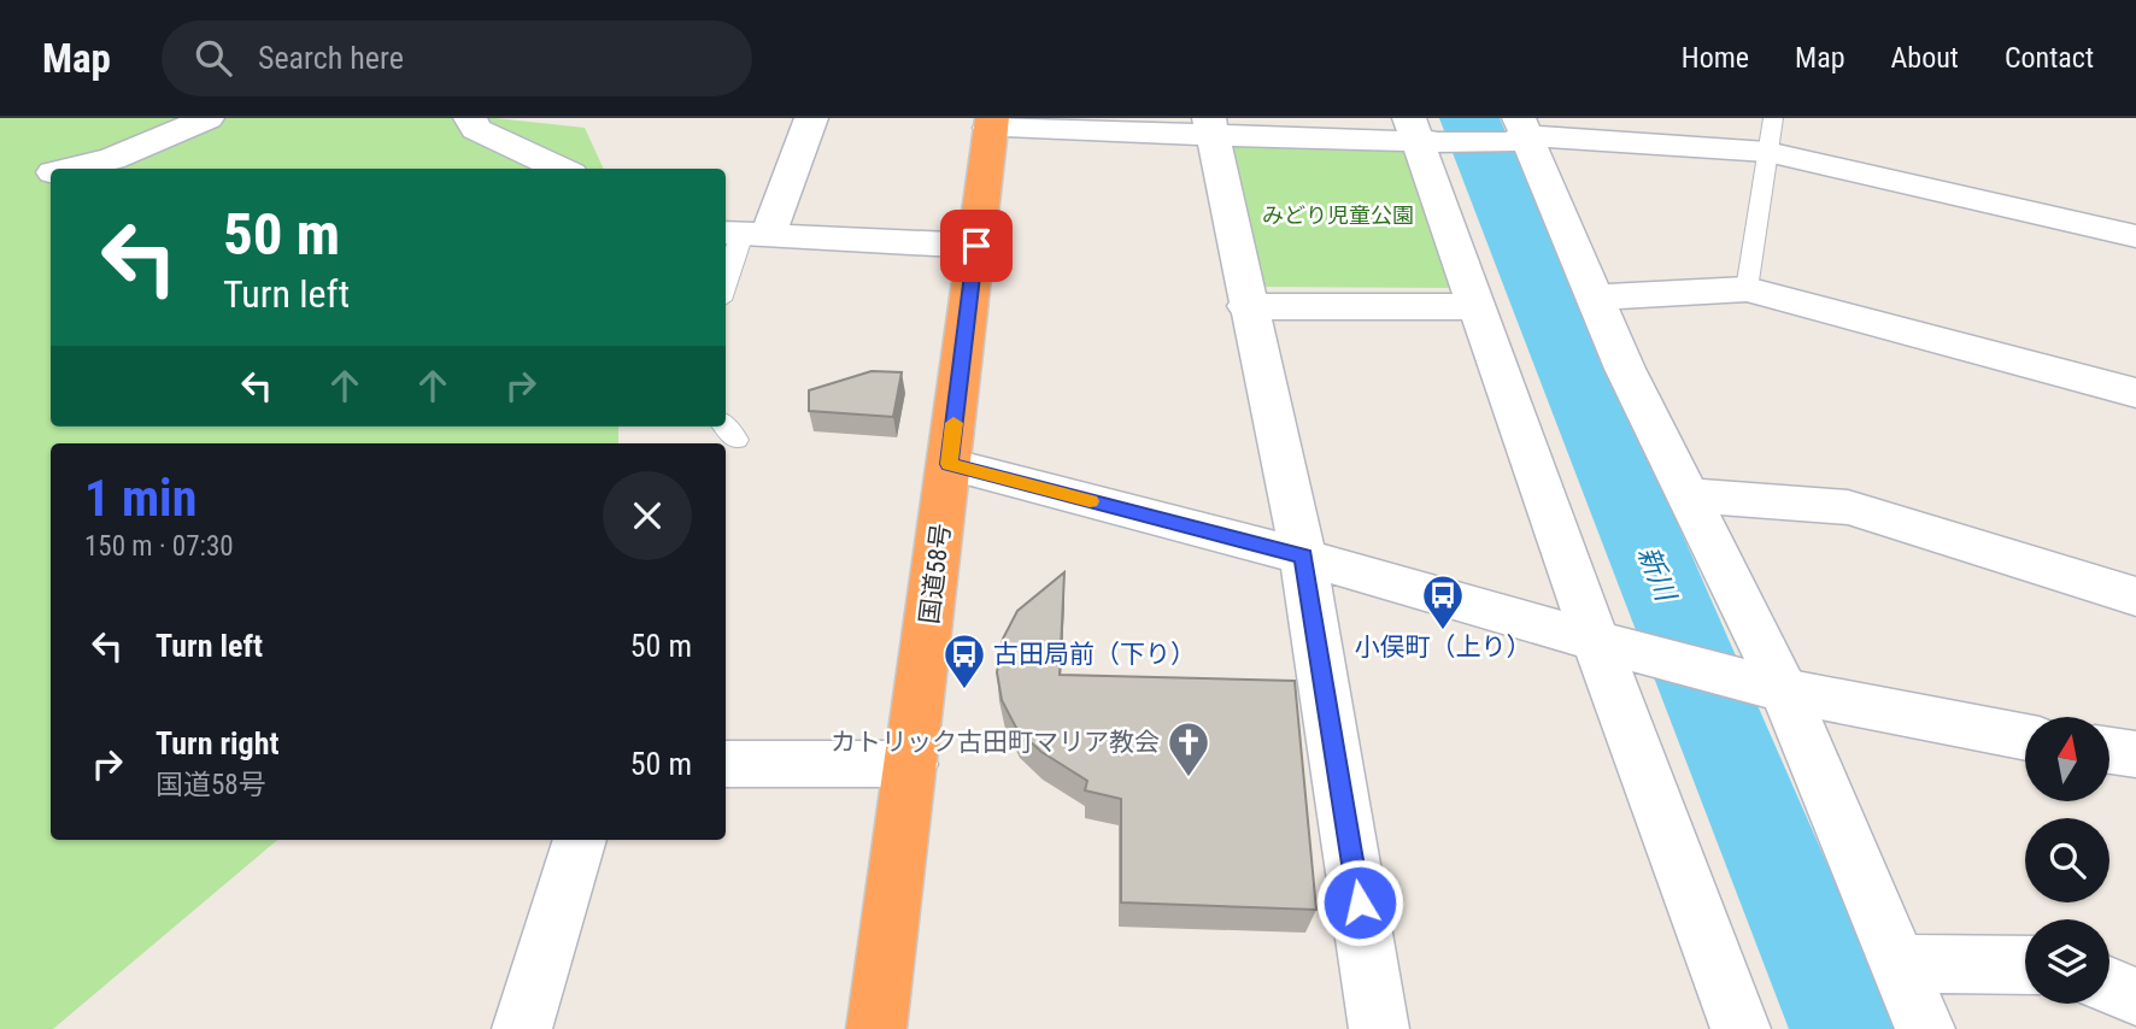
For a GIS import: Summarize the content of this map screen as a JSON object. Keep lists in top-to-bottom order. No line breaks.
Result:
{"streets":{"highway":["国道58号"]},"water":["新川"],"parks":["みどり児童公園"],"places":{"bus stop":["小俣町（上り）","古田局前（下り）"],"church":["カトリック古田町マリア教会"]},"north":"top","page":{"header":"Map","search":"Search here","nav":["Home","Map","About","Contact"],"turn":["50 m","Turn left"],"heading":["1 min","150 m · 07:30"],"list":[{"name":"Turn left","value":"50 m"},{"name":"Turn right","note":"国道58号","value":"50 m"}]}}
